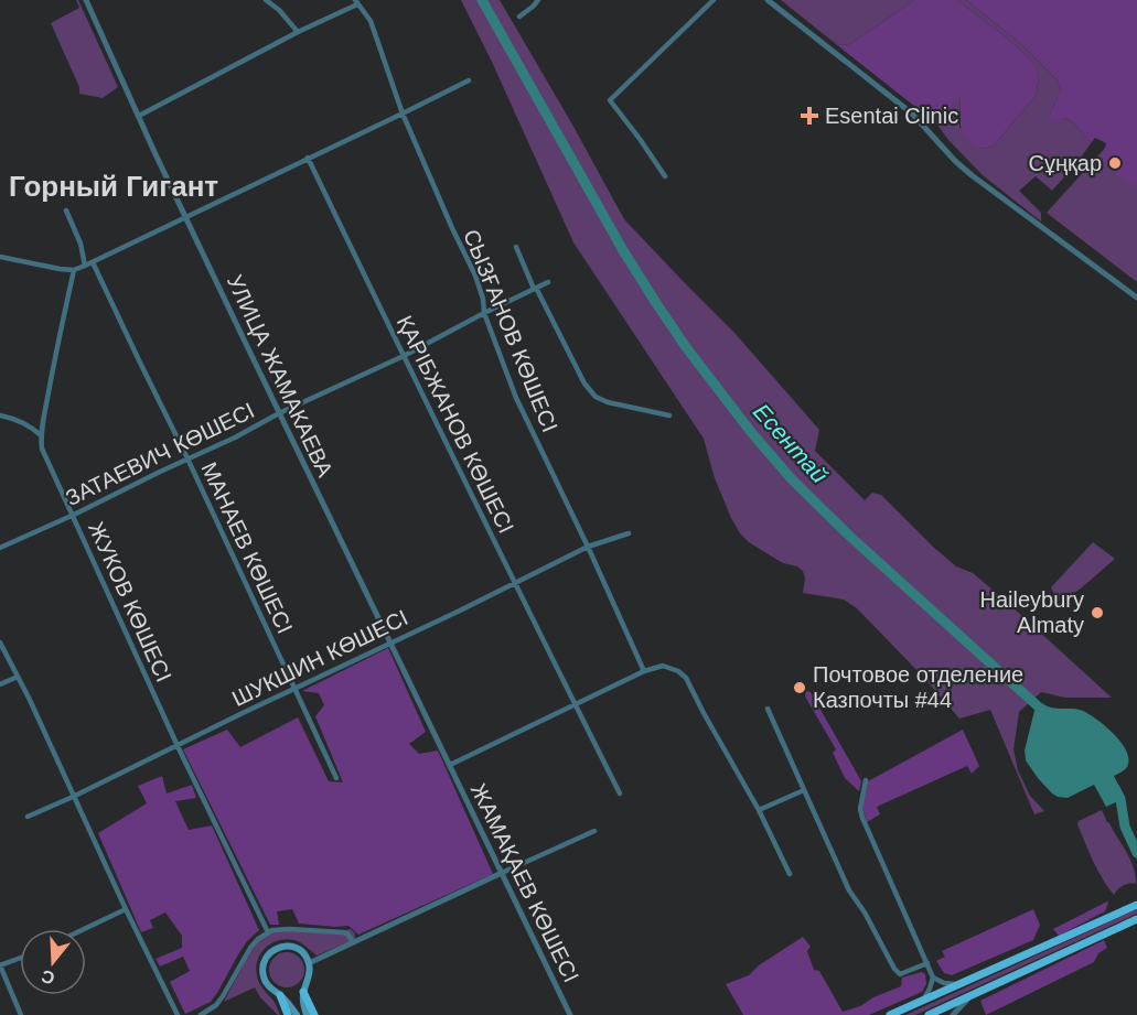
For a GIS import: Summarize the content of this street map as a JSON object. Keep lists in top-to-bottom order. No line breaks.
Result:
{"streets":{"street":["СЫЗҒАНОВ КӨШЕСІ","УЛИЦА ЖАМАКАЕВА","ҚАРІБЖАНОВ КӨШЕСІ","ЗАТАЕВИЧ КӨШЕСІ","МАНАЕВ КӨШЕСІ","ЖУКОВ КӨШЕСІ","ШУКШИН КӨШЕСІ","ЖАМАҚАЕВ КӨШЕСІ"]},"crossings":[["СЫЗҒАНОВ КӨШЕСІ","ЗАТАЕВИЧ КӨШЕСІ"],["СЫЗҒАНОВ КӨШЕСІ","ШУКШИН КӨШЕСІ"],["УЛИЦА ЖАМАКАЕВА","ЗАТАЕВИЧ КӨШЕСІ"],["УЛИЦА ЖАМАКАЕВА","ШУКШИН КӨШЕСІ"],["УЛИЦА ЖАМАКАЕВА","ЖАМАҚАЕВ КӨШЕСІ"],["ҚАРІБЖАНОВ КӨШЕСІ","ЗАТАЕВИЧ КӨШЕСІ"],["ҚАРІБЖАНОВ КӨШЕСІ","ШУКШИН КӨШЕСІ"],["ЗАТАЕВИЧ КӨШЕСІ","МАНАЕВ КӨШЕСІ"],["ЗАТАЕВИЧ КӨШЕСІ","ЖУКОВ КӨШЕСІ"],["МАНАЕВ КӨШЕСІ","ШУКШИН КӨШЕСІ"],["ЖУКОВ КӨШЕСІ","ШУКШИН КӨШЕСІ"]],"districts":["Горный Гигант"],"water":["Есентай"],"places":{"health":["Esentai Clinic"],"other":["Сұңқар","Haileybury Almaty","Почтовое отделение Казпочты #44"]},"north":"bottom"}
